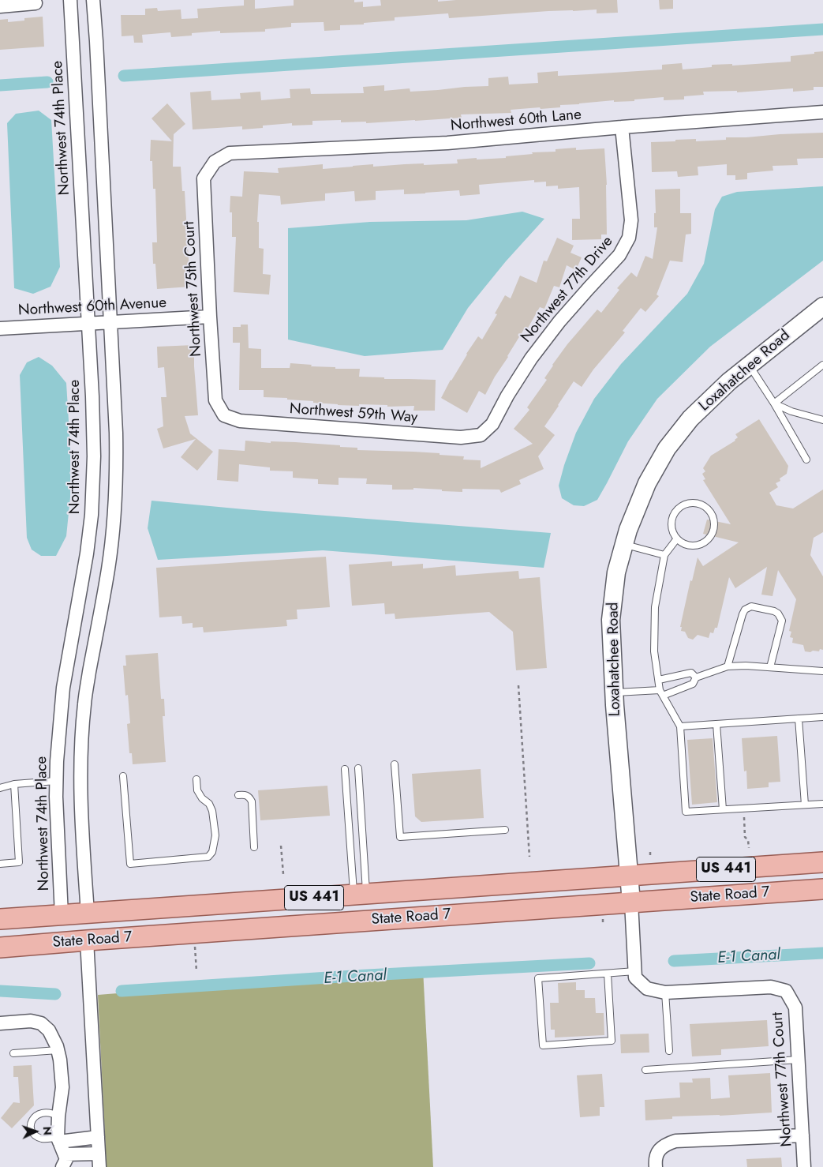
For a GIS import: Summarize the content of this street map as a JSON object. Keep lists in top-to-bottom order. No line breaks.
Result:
{"streets":{"main road":["Loxahatchee Road","US 441","State Road 7"],"street":["Northwest 60th Lane","Northwest 74th Place","Northwest 75th Court","Northwest 77th Drive","Northwest 60th Avenue","Northwest 59th Way","Northwest 77th Court"]},"crossings":[["Northwest 60th Lane","Northwest 75th Court"],["Northwest 60th Lane","Northwest 77th Drive"],["Northwest 74th Place","Northwest 60th Avenue"],["Northwest 74th Place","State Road 7"],["Northwest 75th Court","Northwest 60th Avenue"],["Northwest 75th Court","Northwest 59th Way"],["Northwest 77th Drive","Northwest 59th Way"],["Loxahatchee Road","State Road 7"]],"water":["E-1 Canal"],"north":"right"}
